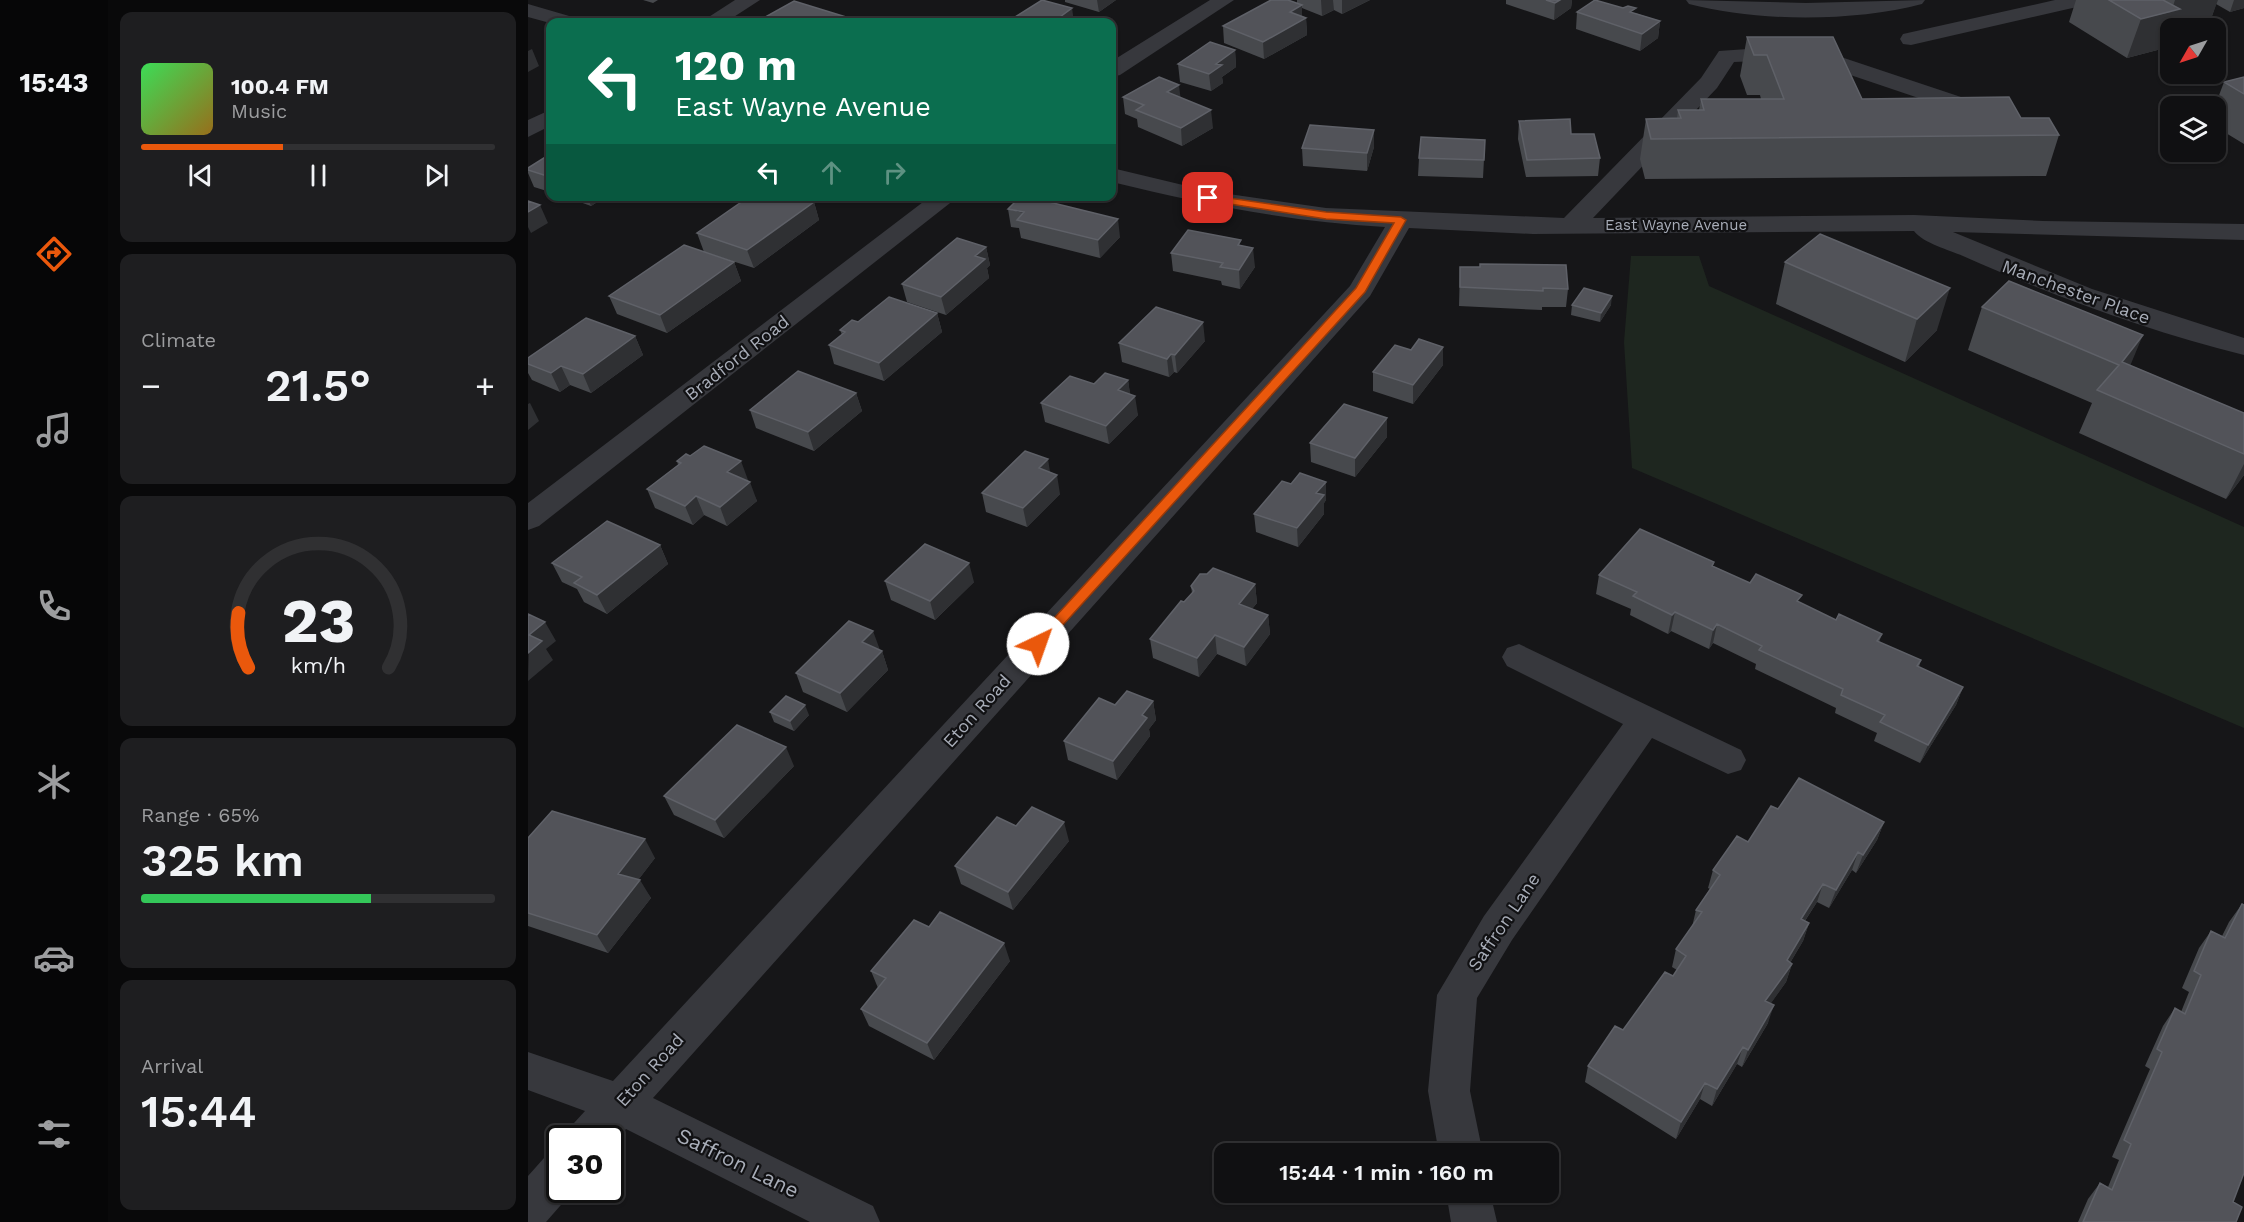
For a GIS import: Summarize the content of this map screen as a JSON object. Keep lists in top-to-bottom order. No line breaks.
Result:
{"streets":{"street":["East Wayne Avenue","Manchester Place","Bradford Road","Eton Road","Saffron Lane"]},"crossings":[["East Wayne Avenue","Manchester Place"],["East Wayne Avenue","Eton Road"],["Eton Road","Saffron Lane"]],"north":"bottom left","page":{"tabs":"15:43","turn":["120 m","East Wayne Avenue"],"song":["100.4 FM","Music"],"tile":["Climate",["Range · 65%","325 km"],["Arrival","15:44"]],"heat":["−","21.5°","+"],"limit":"30","trip":"15:44 · 1 min · 160 m","gauge":["23","km/h"]}}
